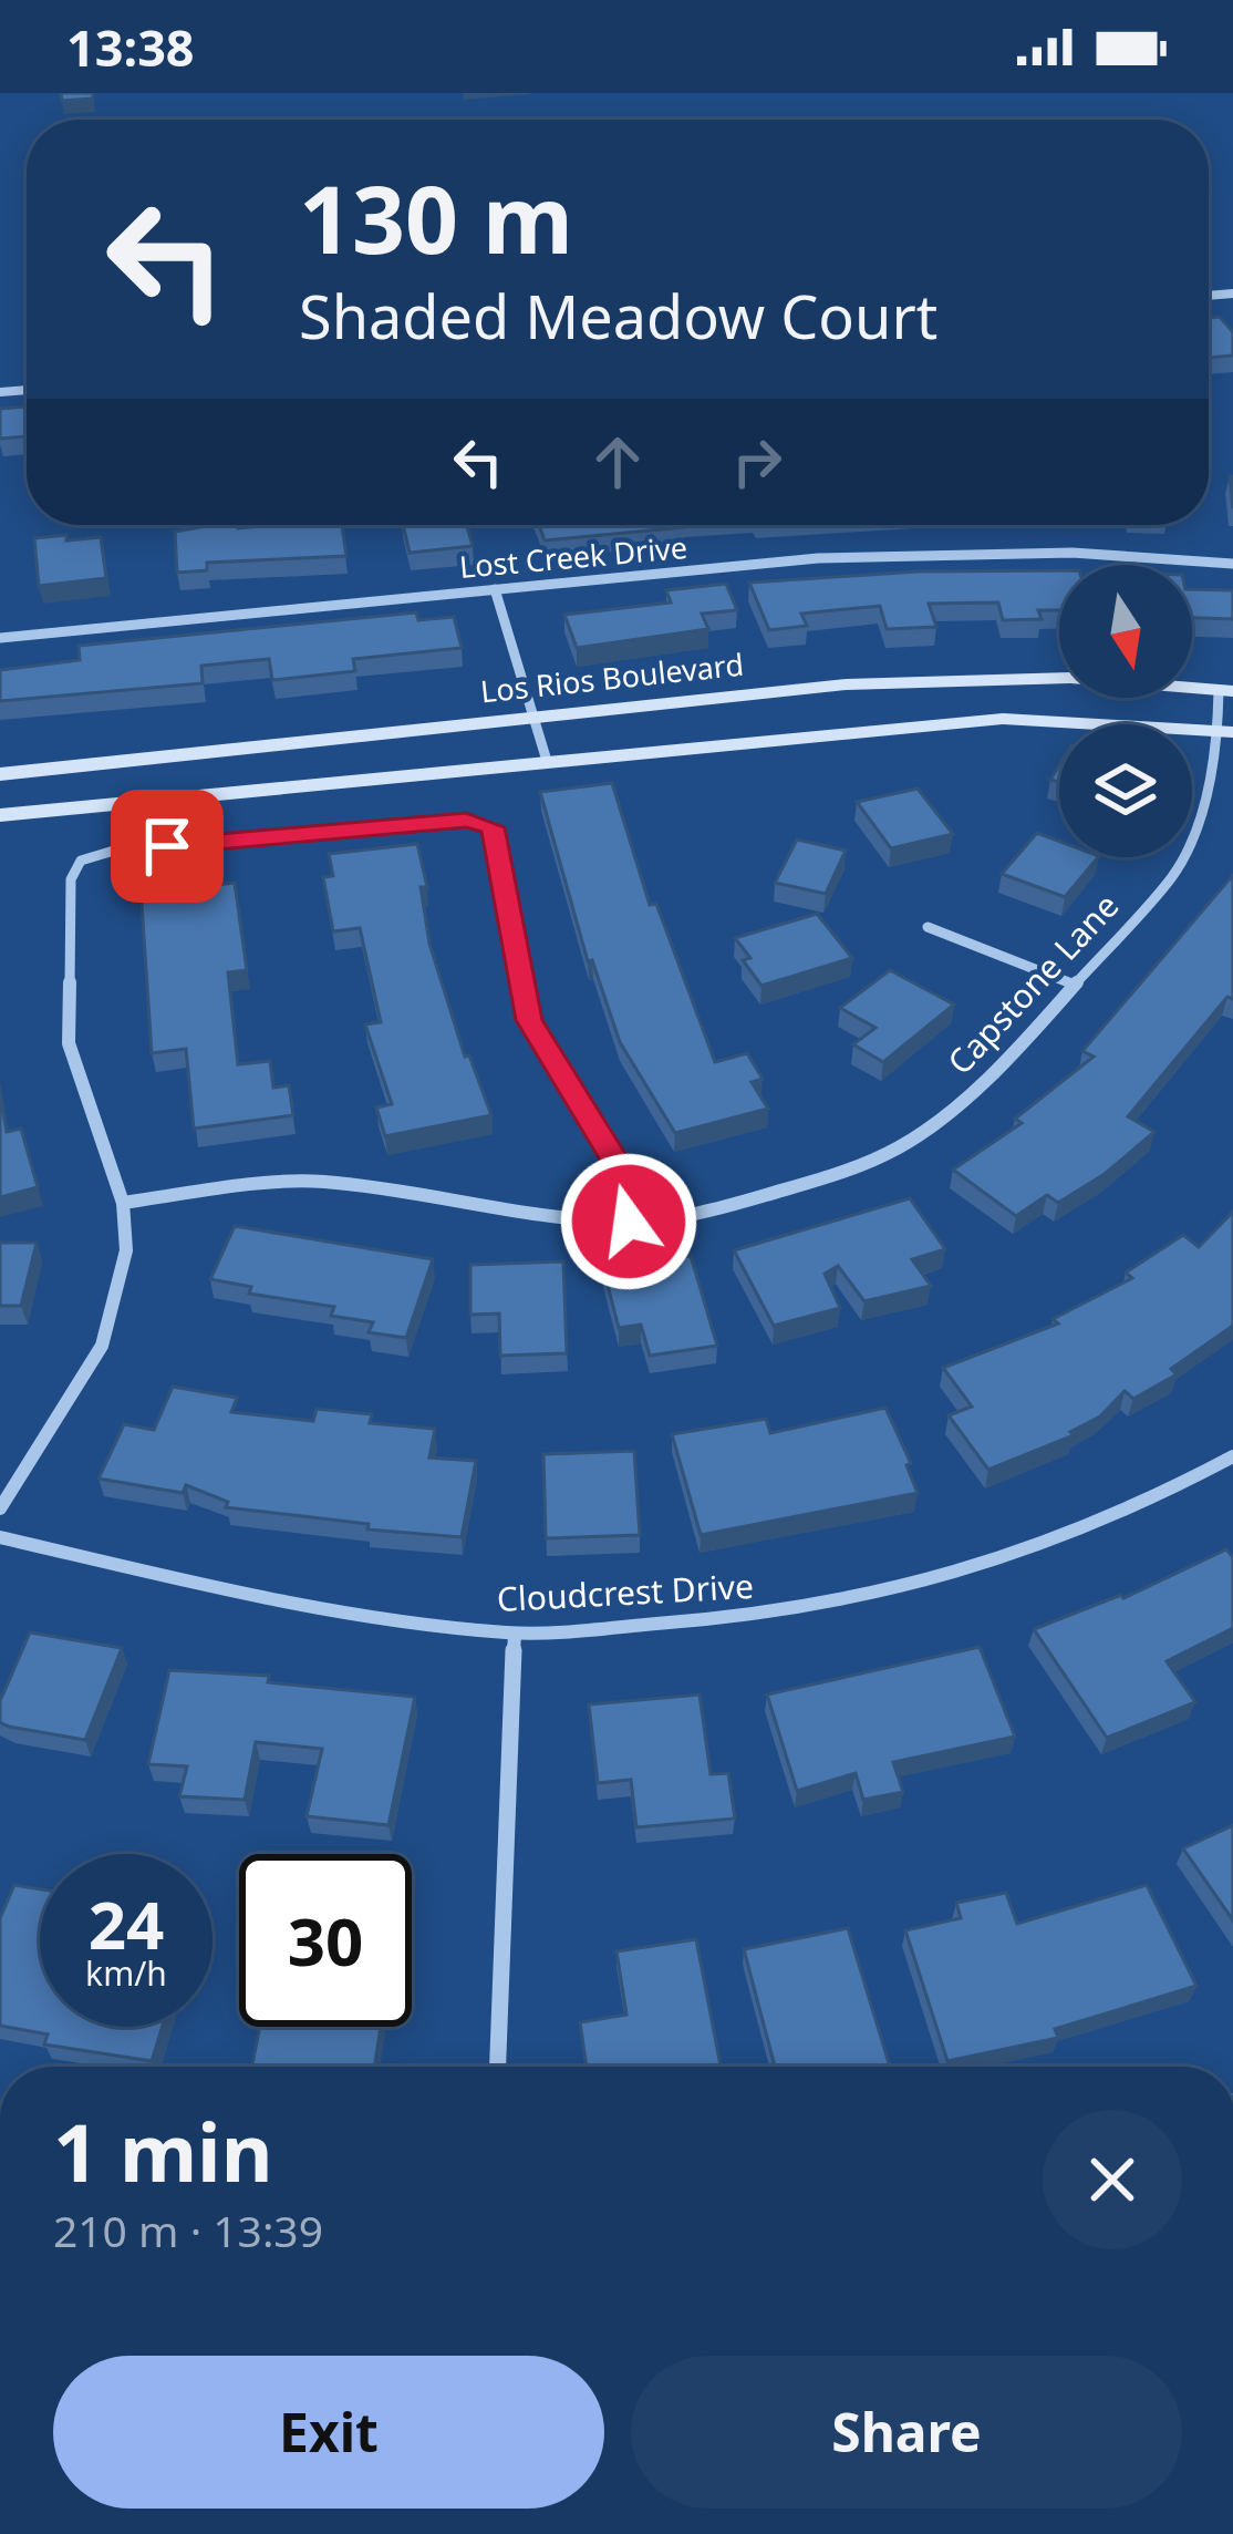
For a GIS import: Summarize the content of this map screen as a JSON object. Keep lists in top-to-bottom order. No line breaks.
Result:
{"streets":{"main road":["Los Rios Boulevard"],"street":["Lost Creek Drive","Capstone Lane","Cloudcrest Drive"]},"crossings":[["Los Rios Boulevard","Capstone Lane"]],"north":"bottom","page":{"status":"13:38","turn":["130 m","Shaded Meadow Court"],"speed":"24 km/h","limit":"30","heading":["1 min","210 m · 13:39"],"buttons":["Exit","Share"]}}
